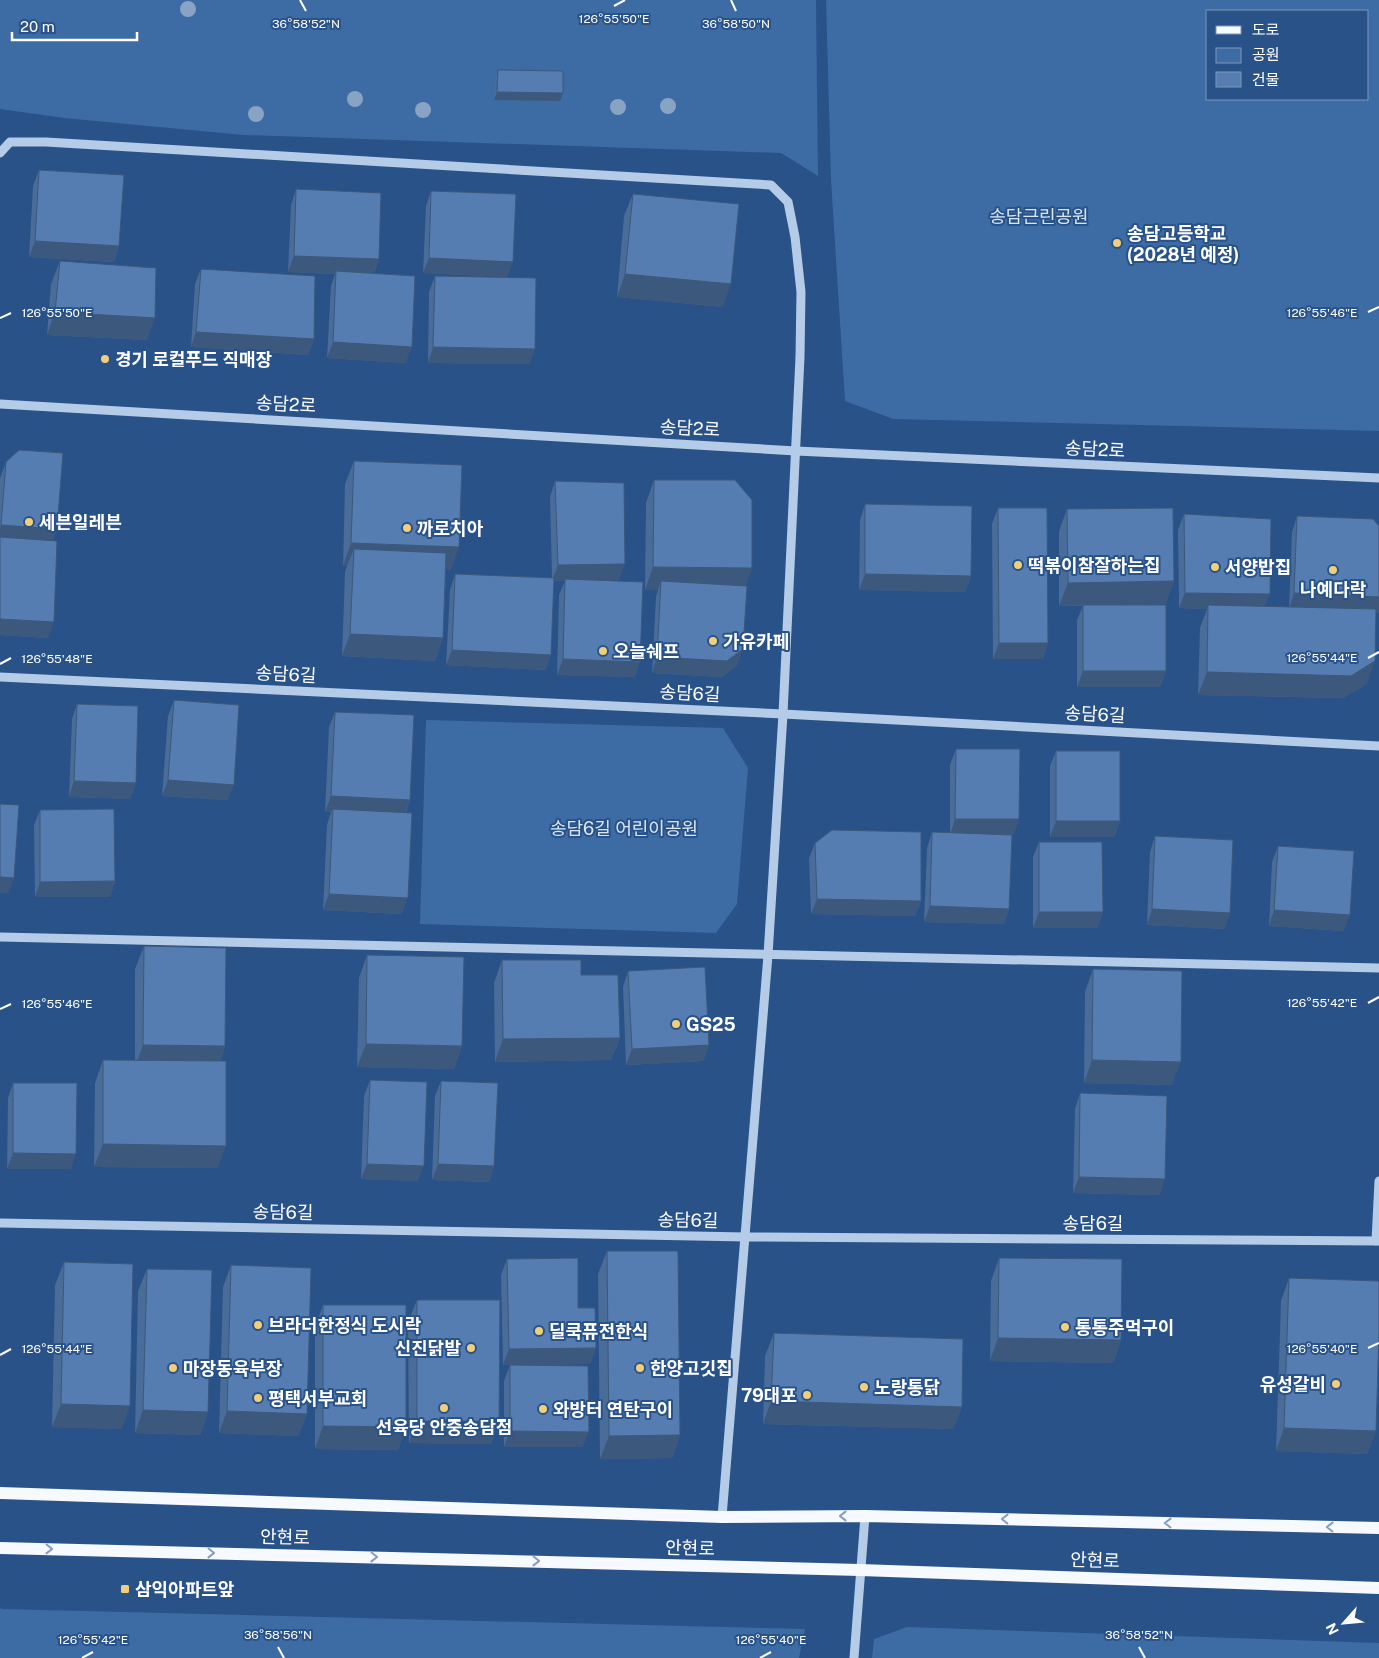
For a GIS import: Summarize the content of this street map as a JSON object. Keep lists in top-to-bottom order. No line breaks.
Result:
{"streets":{"main road":["안현로"],"street":["송담2로","송담6길"]},"parks":["송담근린공원","송담6길 어린이공원"],"places":{"other":["송담고등학교 (2028년 예정)","경기 로컬푸드 직매장","세븐일레븐","까로치아","떡볶이참잘하는집","서양밥집","나예다락","가유카페","오늘쉐프","GS25","브라더한정식 도시락","통통주먹구이","딜쿡퓨전한식","신진닭발","마장동육부장","한양고깃집","유성갈비","노랑통닭","79대포","평택서부교회","선육당 안중송담점","와방터 연탄구이"],"transit":["삼익아파트앞"]},"legend":["도로","공원","건물"],"scale_bar":"20 m","north":"bottom left","coordinates":["126°55'50\"E","36°58'52\"N","36°58'50\"N","126°55'46\"E","126°55'44\"E","126°55'48\"E","126°55'42\"E","126°55'40\"E","36°58'56\"N"]}
